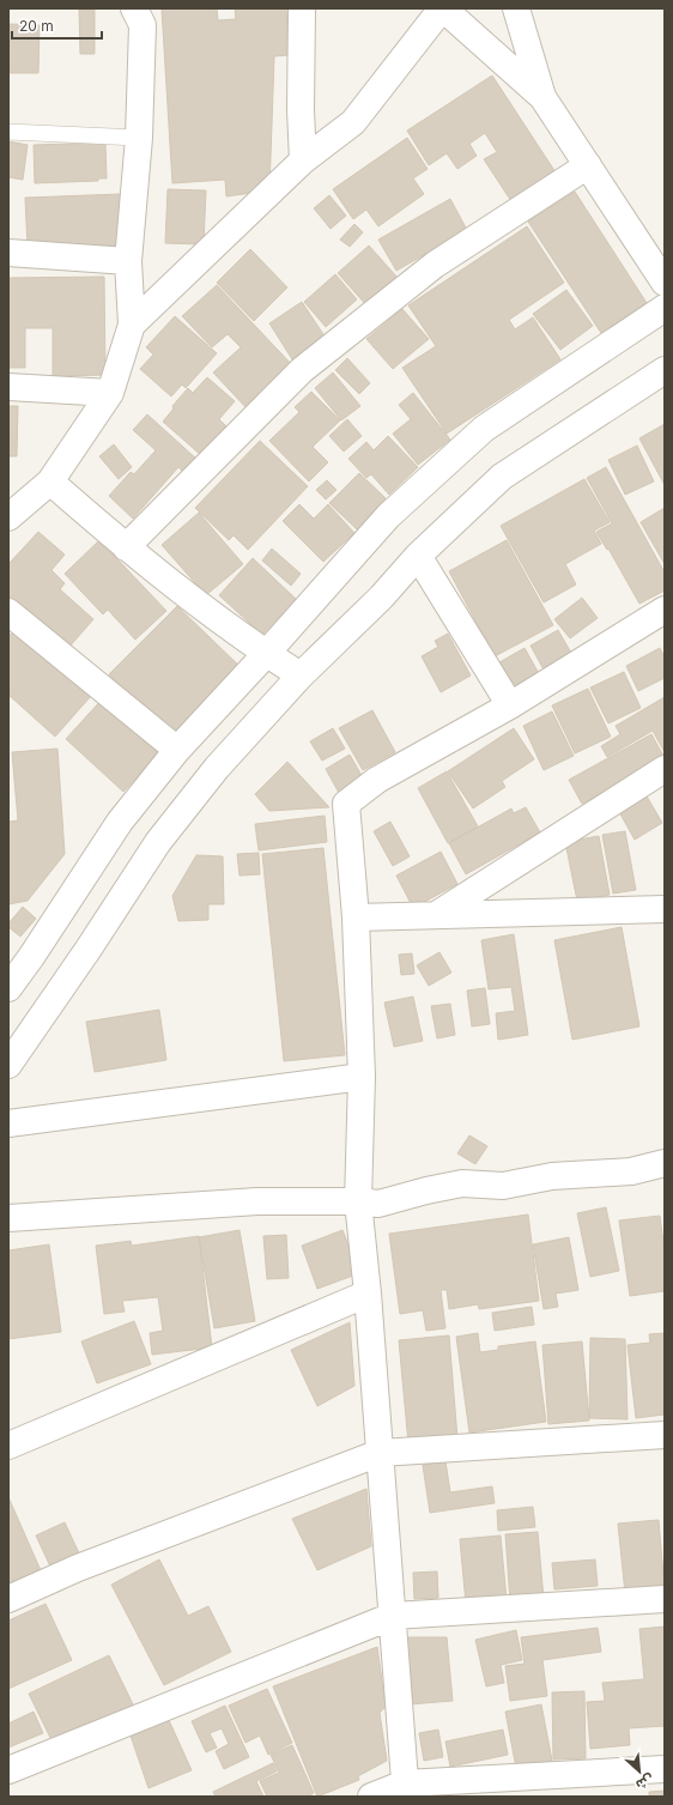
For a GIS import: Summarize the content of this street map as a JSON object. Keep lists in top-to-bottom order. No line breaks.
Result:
{"scale_bar":"20 m","north":"bottom right"}
